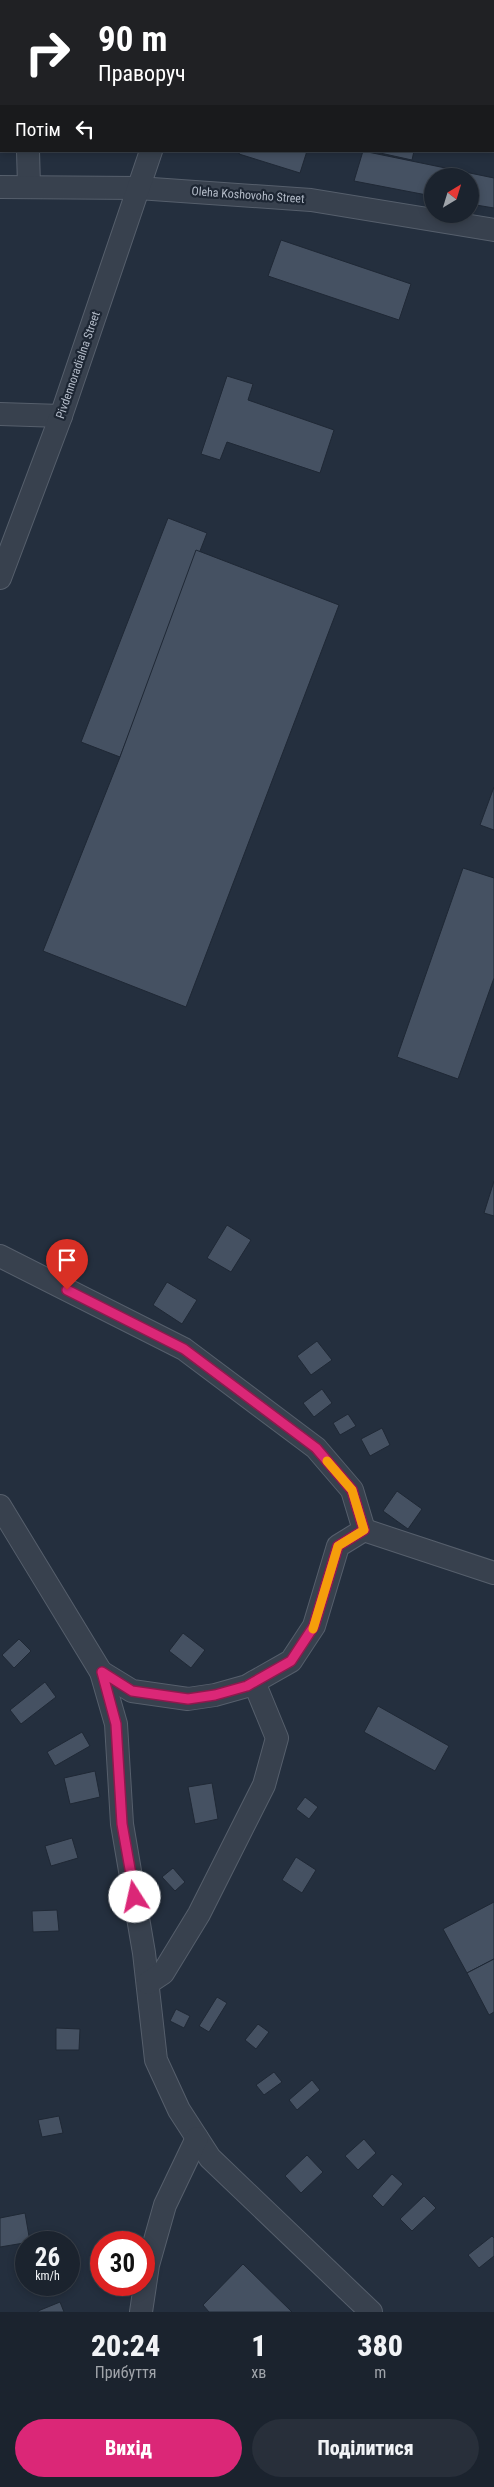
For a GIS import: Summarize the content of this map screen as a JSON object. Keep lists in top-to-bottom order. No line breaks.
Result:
{"streets":{"street":["Oleha Koshovoho Street","Pivdennoradialna Street"]},"crossings":[["Oleha Koshovoho Street","Pivdennoradialna Street"]],"north":"top right","page":{"turn":["90 m","Праворуч"],"then":"Потім","speed":"26 km/h","limit":"30","eta":["20:24","Прибуття","1","хв","380","m"],"buttons":["Вихід","Поділитися"]}}
